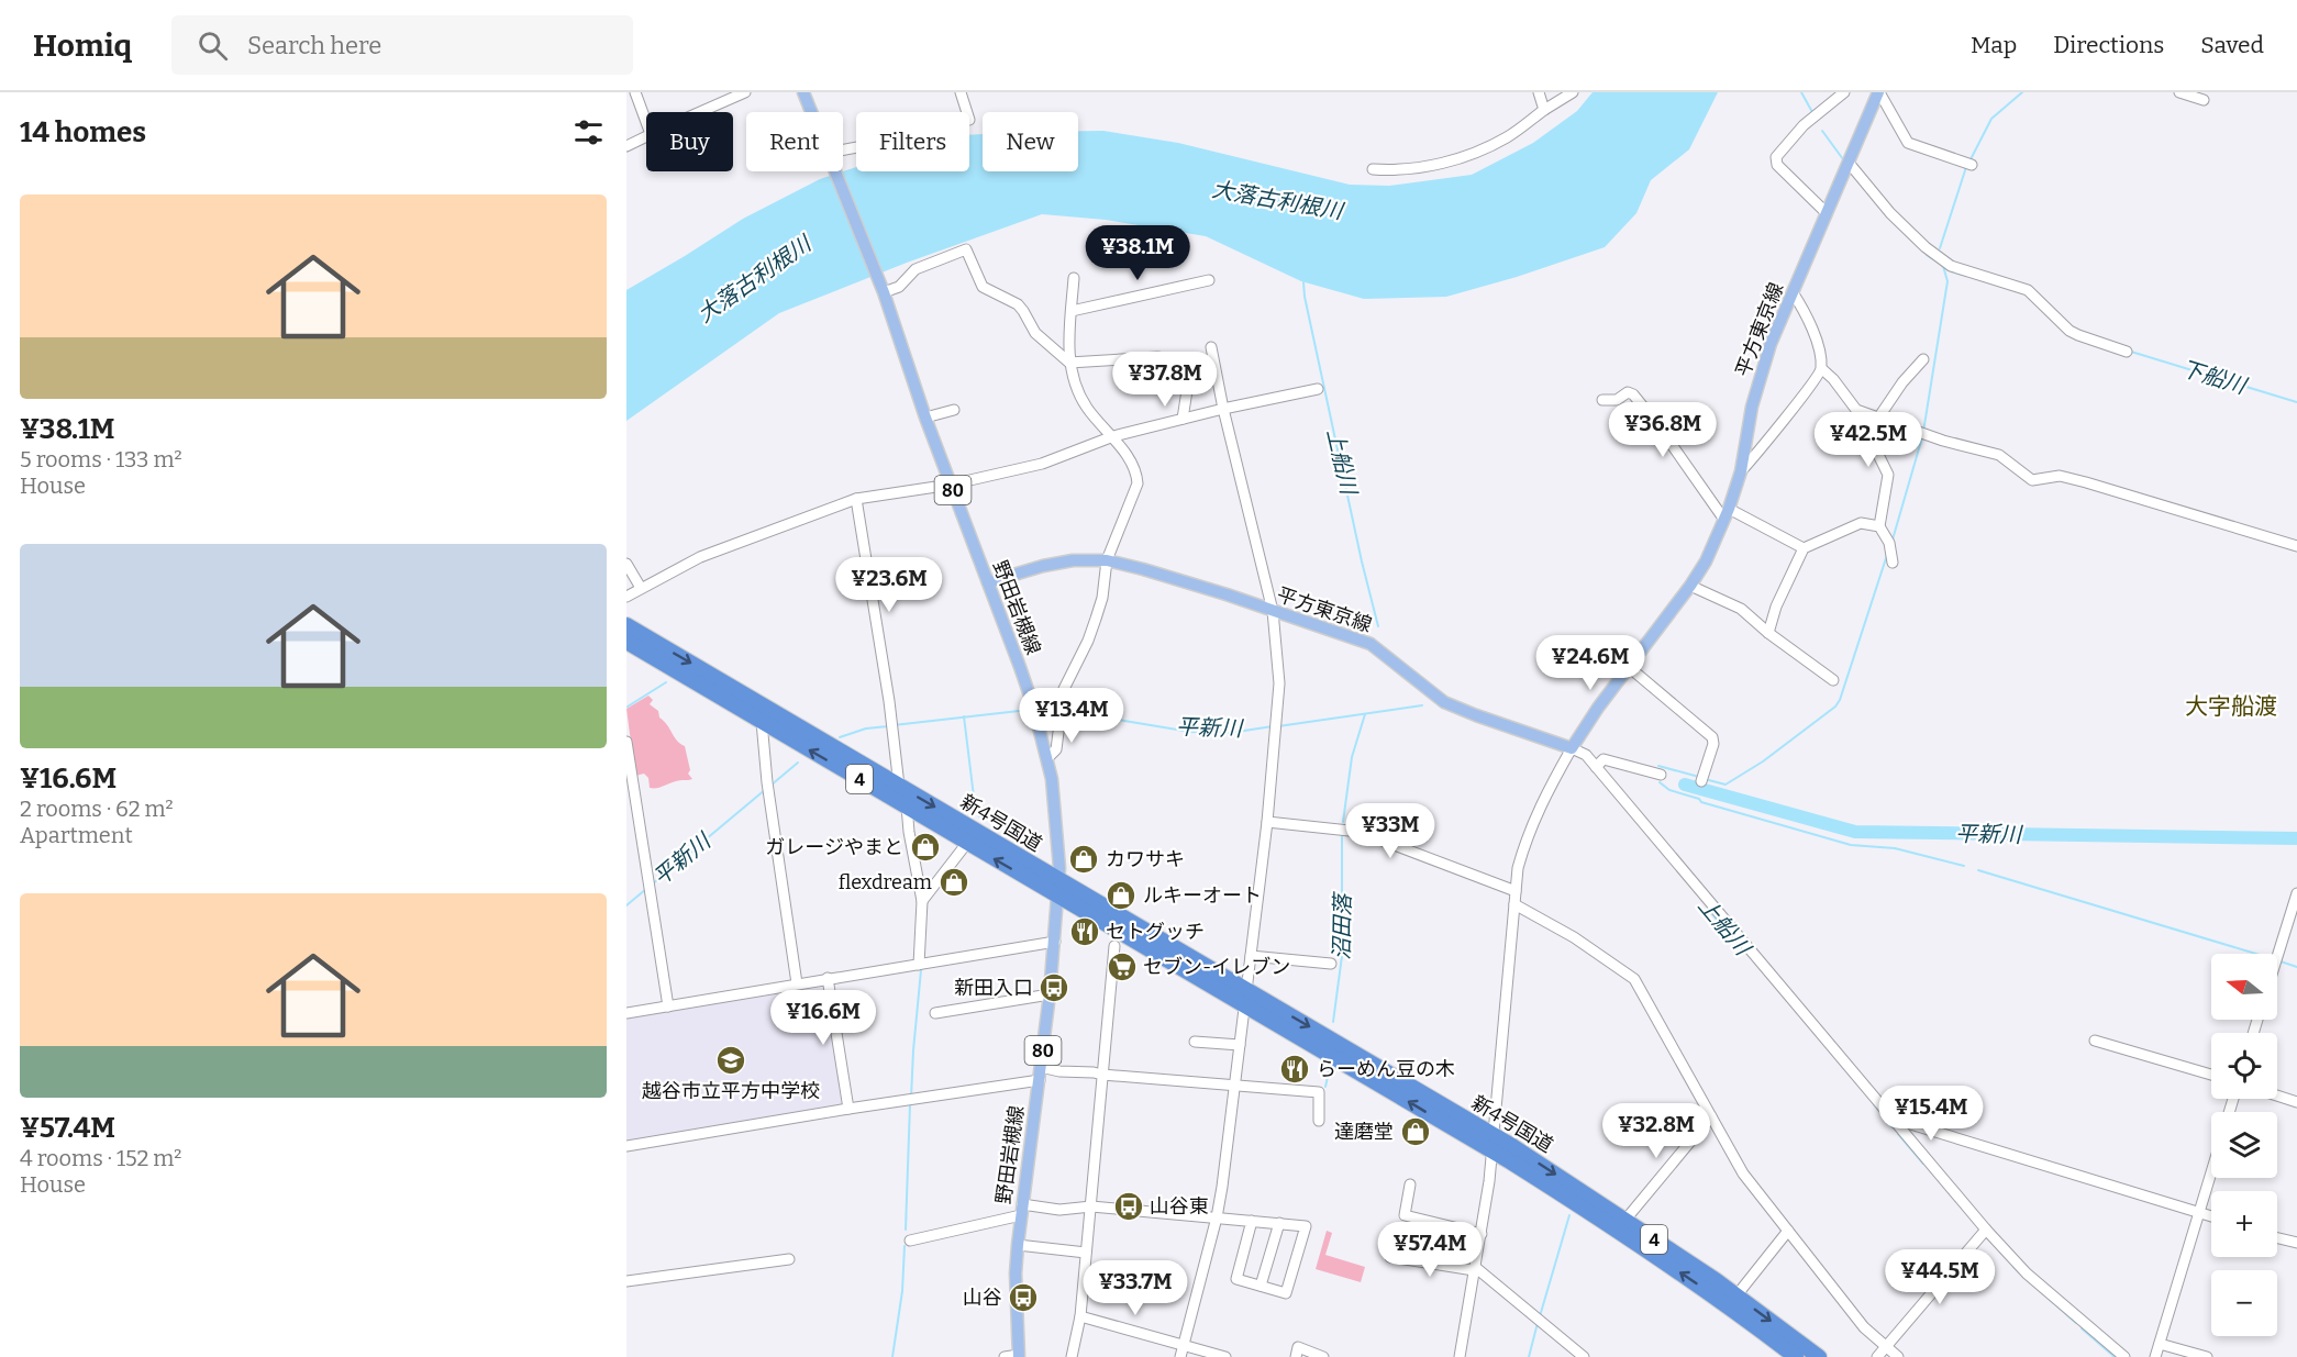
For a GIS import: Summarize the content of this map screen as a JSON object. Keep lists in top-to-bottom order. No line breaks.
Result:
{"streets":{"highway":["4","新4号国道"],"main road":["平方東京線","80","野田岩槻線"]},"crossings":[["平方東京線","野田岩槻線"],["野田岩槻線","新4号国道"]],"districts":["大字船渡"],"water":["大落古利根川","下船川","上船川","平新川","沼田落"],"places":{"shop":["ガレージやまと","カワサキ","flexdream","ルキーオート","達磨堂"],"restaurant":["セトグッチ","らーめん豆の木"],"supermarket":["セブン-イレブン"],"bus stop":["新田入口","山谷東","山谷"],"school or university":["越谷市立平方中学校"]},"north":"left","page":{"header":"Homiq","search":"Search here","nav":["Map","Directions","Saved"],"heading":"14 homes","chip":["Buy","Rent","Filters","New"],"list":[{"name":"¥38.1M","note":"5 rooms · 133 m² · House"},{"name":"¥16.6M","note":"2 rooms · 62 m² · Apartment"},{"name":"¥57.4M","note":"4 rooms · 152 m² · House"}],"price":["¥38.1M","¥37.8M","¥36.8M","¥42.5M","¥23.6M","¥24.6M","¥13.4M","¥33M","¥16.6M","¥15.4M","¥32.8M","¥57.4M","¥44.5M","¥33.7M"],"map_buttons":["+","−"]}}
